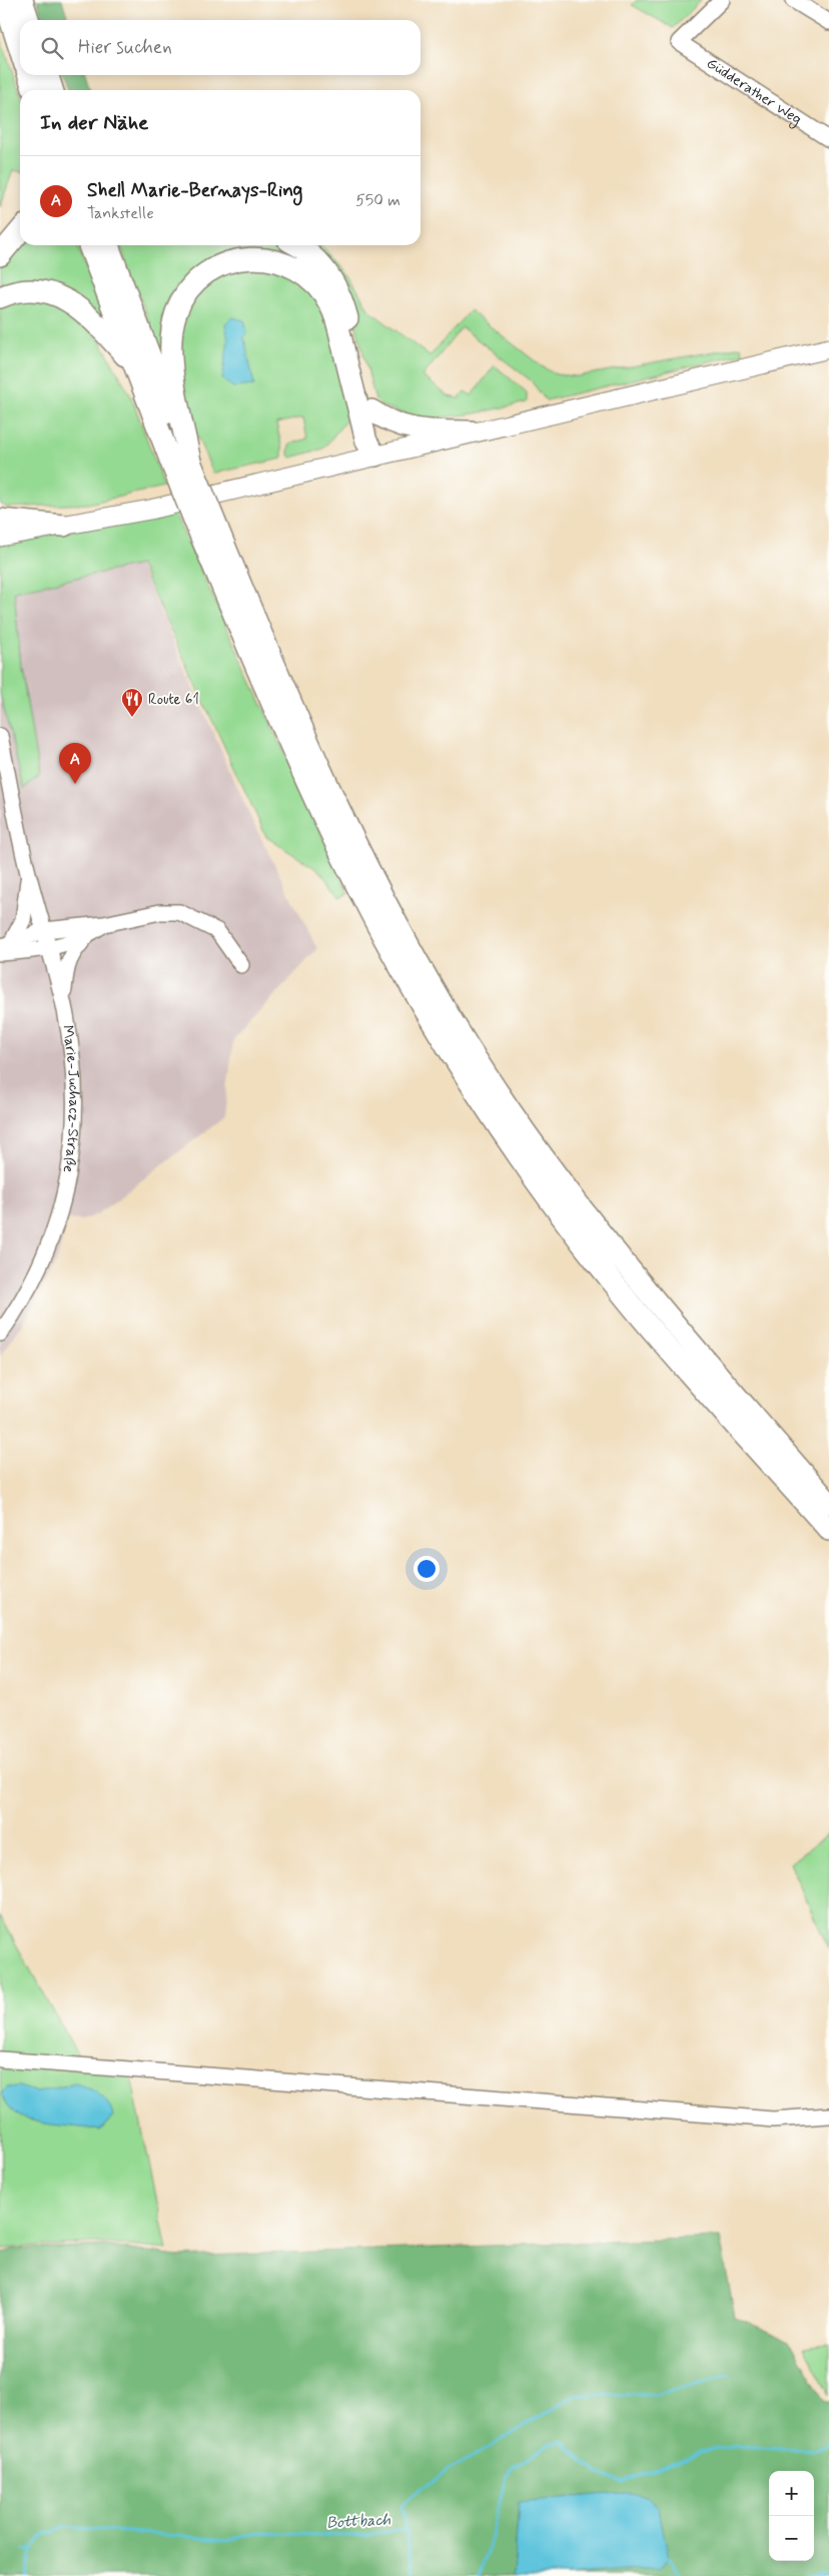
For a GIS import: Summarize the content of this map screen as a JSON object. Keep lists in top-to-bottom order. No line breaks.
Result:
{"streets":{"street":["Güdderather Weg","Marie-Juchacz-Straße"]},"water":["Bottbach"],"places":{"restaurant":["Route 61"]},"page":{"search":"Hier suchen","heading":"In der Nähe","list":[{"mark":"A","name":"Shell Marie-Bernays-Ring","note":"Tankstelle","value":"550 m"}],"pins":"A","map_buttons":["+","−"]}}
